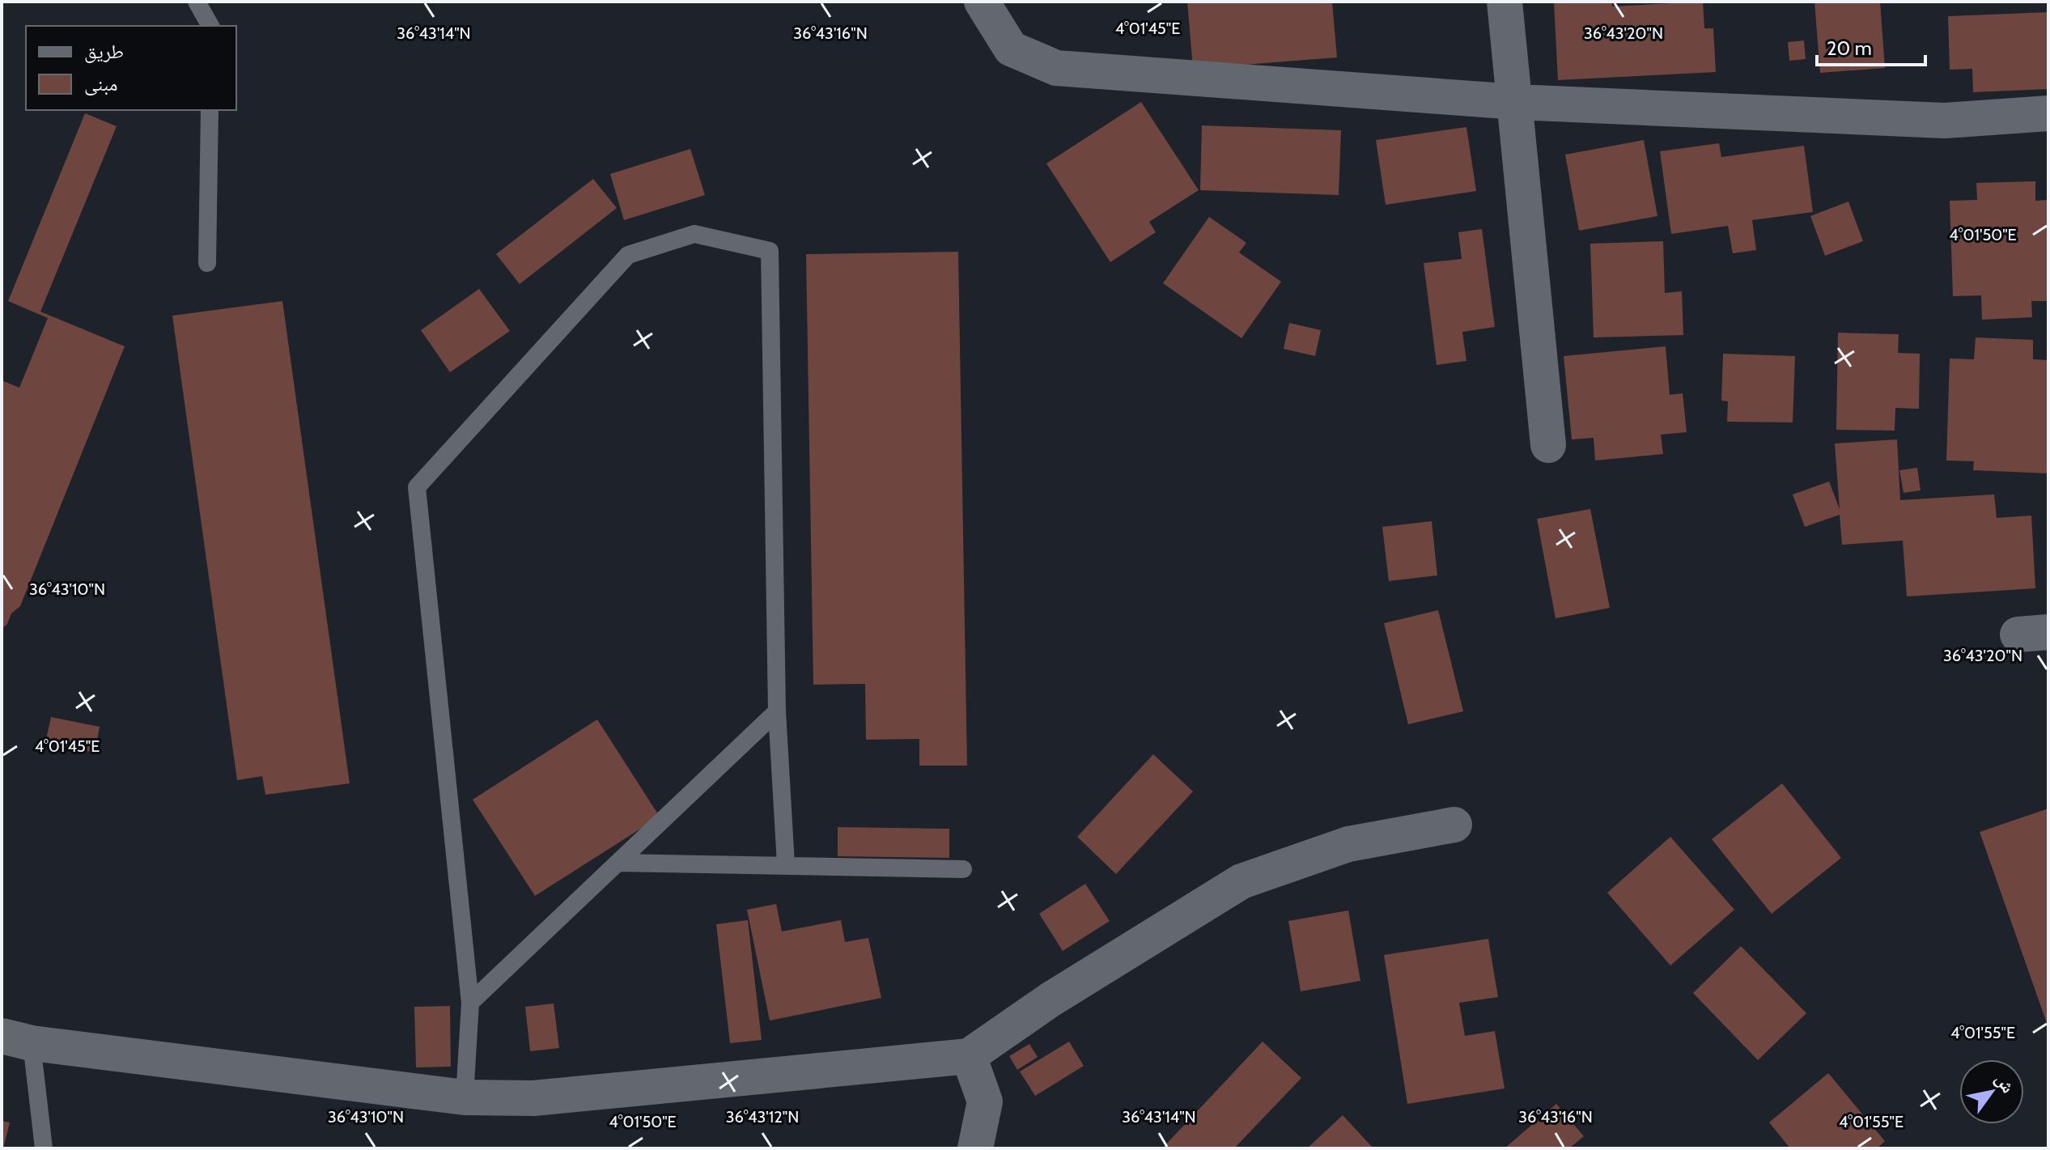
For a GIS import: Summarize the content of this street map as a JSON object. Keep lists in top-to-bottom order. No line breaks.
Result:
{"legend":["طريق","مبنى"],"scale_bar":"20 m","north":"top right","coordinates":["4°01'45\"E","36°43'14\"N","36°43'16\"N","36°43'20\"N","4°01'50\"E","36°43'10\"N","4°01'55\"E","36°43'12\"N"]}
